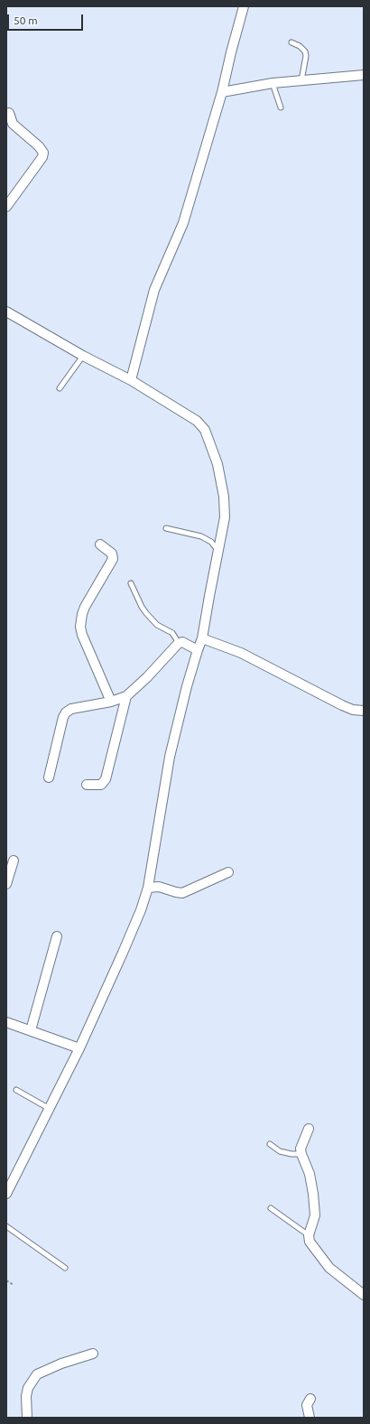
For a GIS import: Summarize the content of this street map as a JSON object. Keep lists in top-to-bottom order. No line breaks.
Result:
{"scale_bar":"50 m"}
